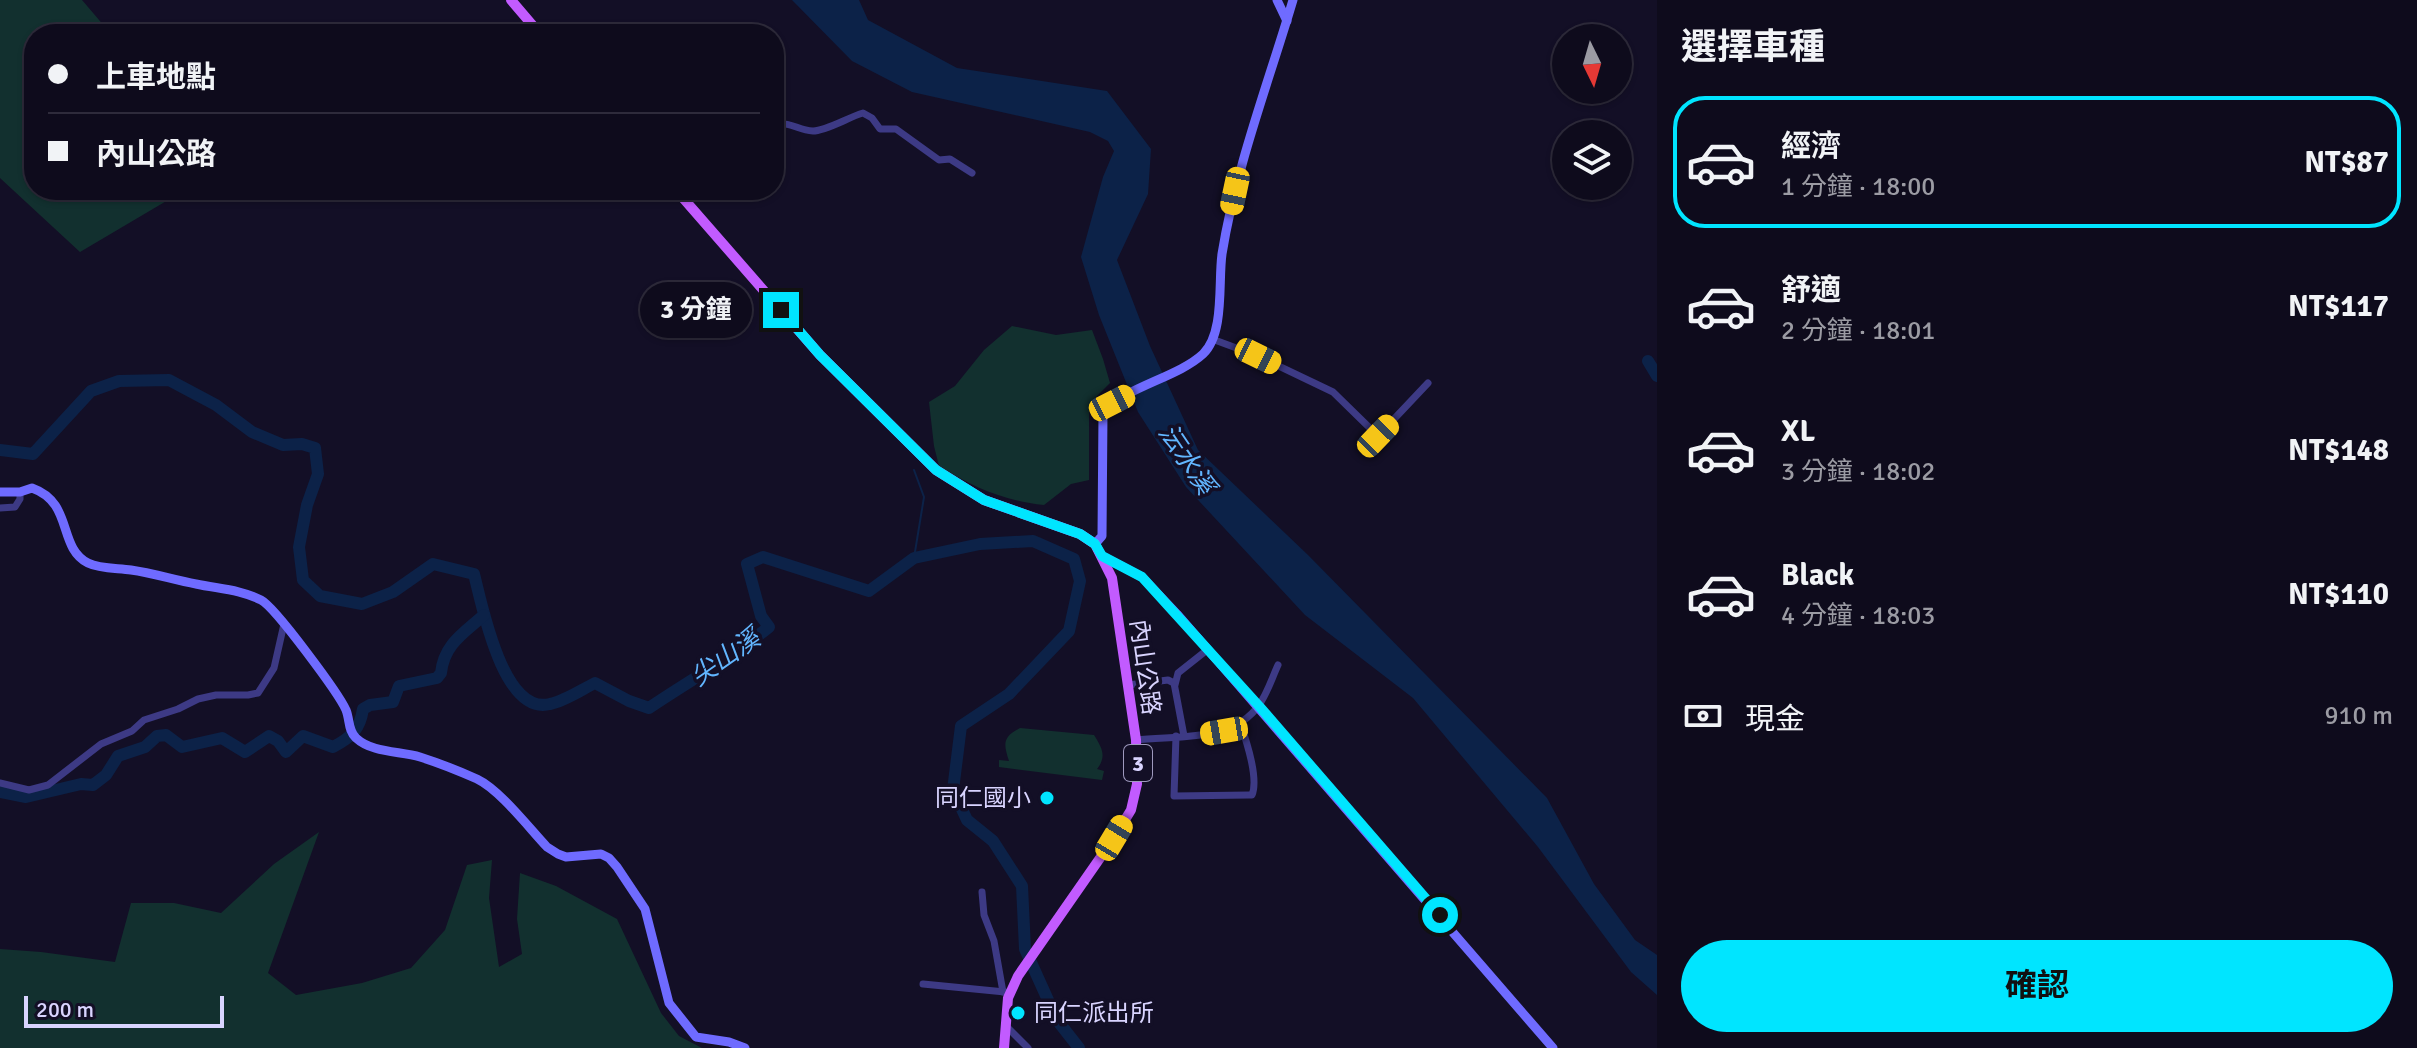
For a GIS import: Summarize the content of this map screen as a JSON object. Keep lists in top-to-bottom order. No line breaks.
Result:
{"streets":{"main road":["內山公路","3"]},"crossings":[["內山公路","3"]],"water":["沄水溪","尖山溪"],"places":["同仁國小","同仁派出所"],"scale_bar":"200 m","north":"bottom","page":{"heading":"選擇車種","banner":["上車地點","內山公路"],"list":[{"name":"經濟","note":"1 分鐘 · 18:00","value":"NT$87"},{"name":"舒適","note":"2 分鐘 · 18:01","value":"NT$117"},{"name":"XL","note":"3 分鐘 · 18:02","value":"NT$148"},{"name":"Black","note":"4 分鐘 · 18:03","value":"NT$110"}],"bubble":"3 分鐘","pay":["現金","910 m"],"buttons":"確認","scale":"200 m"}}
